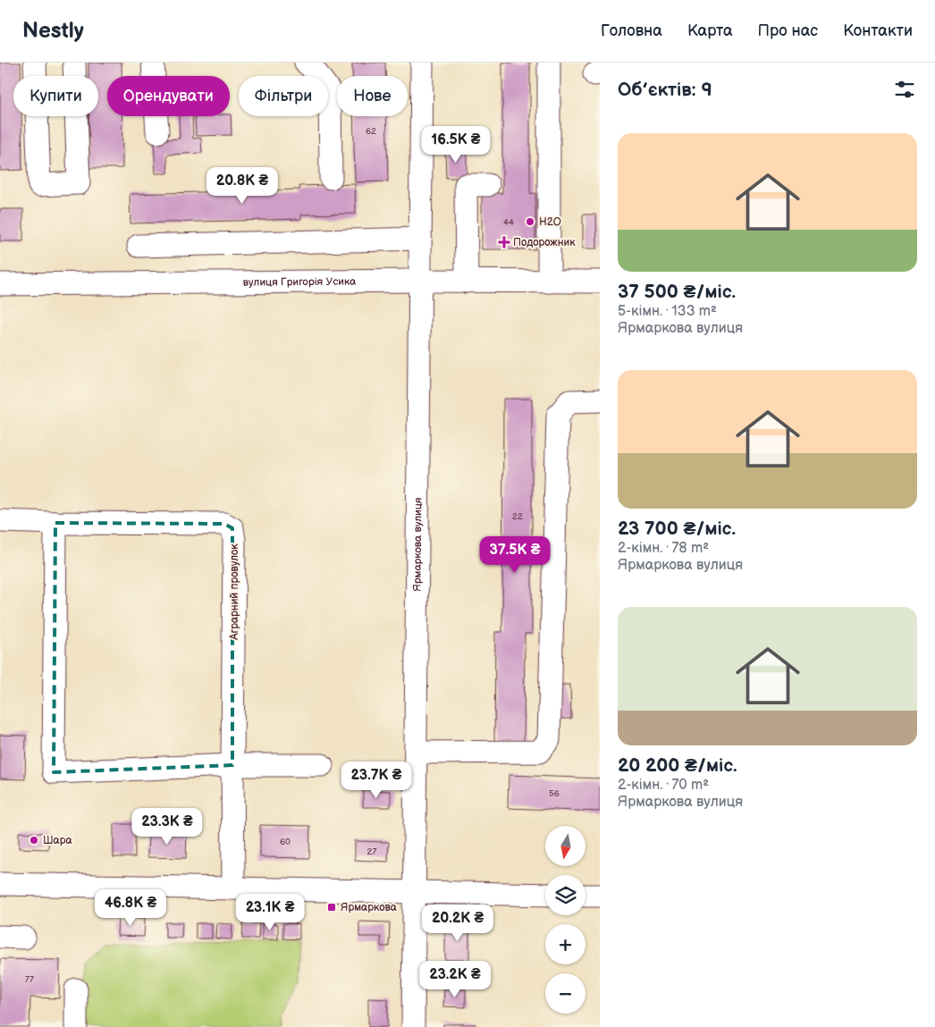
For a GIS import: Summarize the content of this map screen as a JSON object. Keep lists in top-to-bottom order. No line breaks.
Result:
{"streets":{"street":["вулиця Григорія Усика","Ярмаркова вулиця","Аграрний провулок"]},"crossings":[["вулиця Григорія Усика","Ярмаркова вулиця"]],"places":{"other":["H2O","Шара"],"health":["Подорожник"],"transit":["Ярмаркова"]},"house_numbers":["62","44","22","56","60","27","77"],"north":"bottom","page":{"header":"Nestly","nav":["Головна","Карта","Про нас","Контакти"],"heading":"Об’єктів: 9","chip":["Купити","Орендувати","Фільтри","Нове"],"list":[{"name":"37 500 ₴/міс.","note":"5-кімн. · 133 m² · Ярмаркова вулиця"},{"name":"23 700 ₴/міс.","note":"2-кімн. · 78 m² · Ярмаркова вулиця"},{"name":"20 200 ₴/міс.","note":"2-кімн. · 70 m² · Ярмаркова вулиця"}],"price":["16.5K ₴","20.8K ₴","37.5K ₴","23.7K ₴","23.3K ₴","46.8K ₴","23.1K ₴","20.2K ₴","23.2K ₴"],"map_buttons":["+","−"]}}
